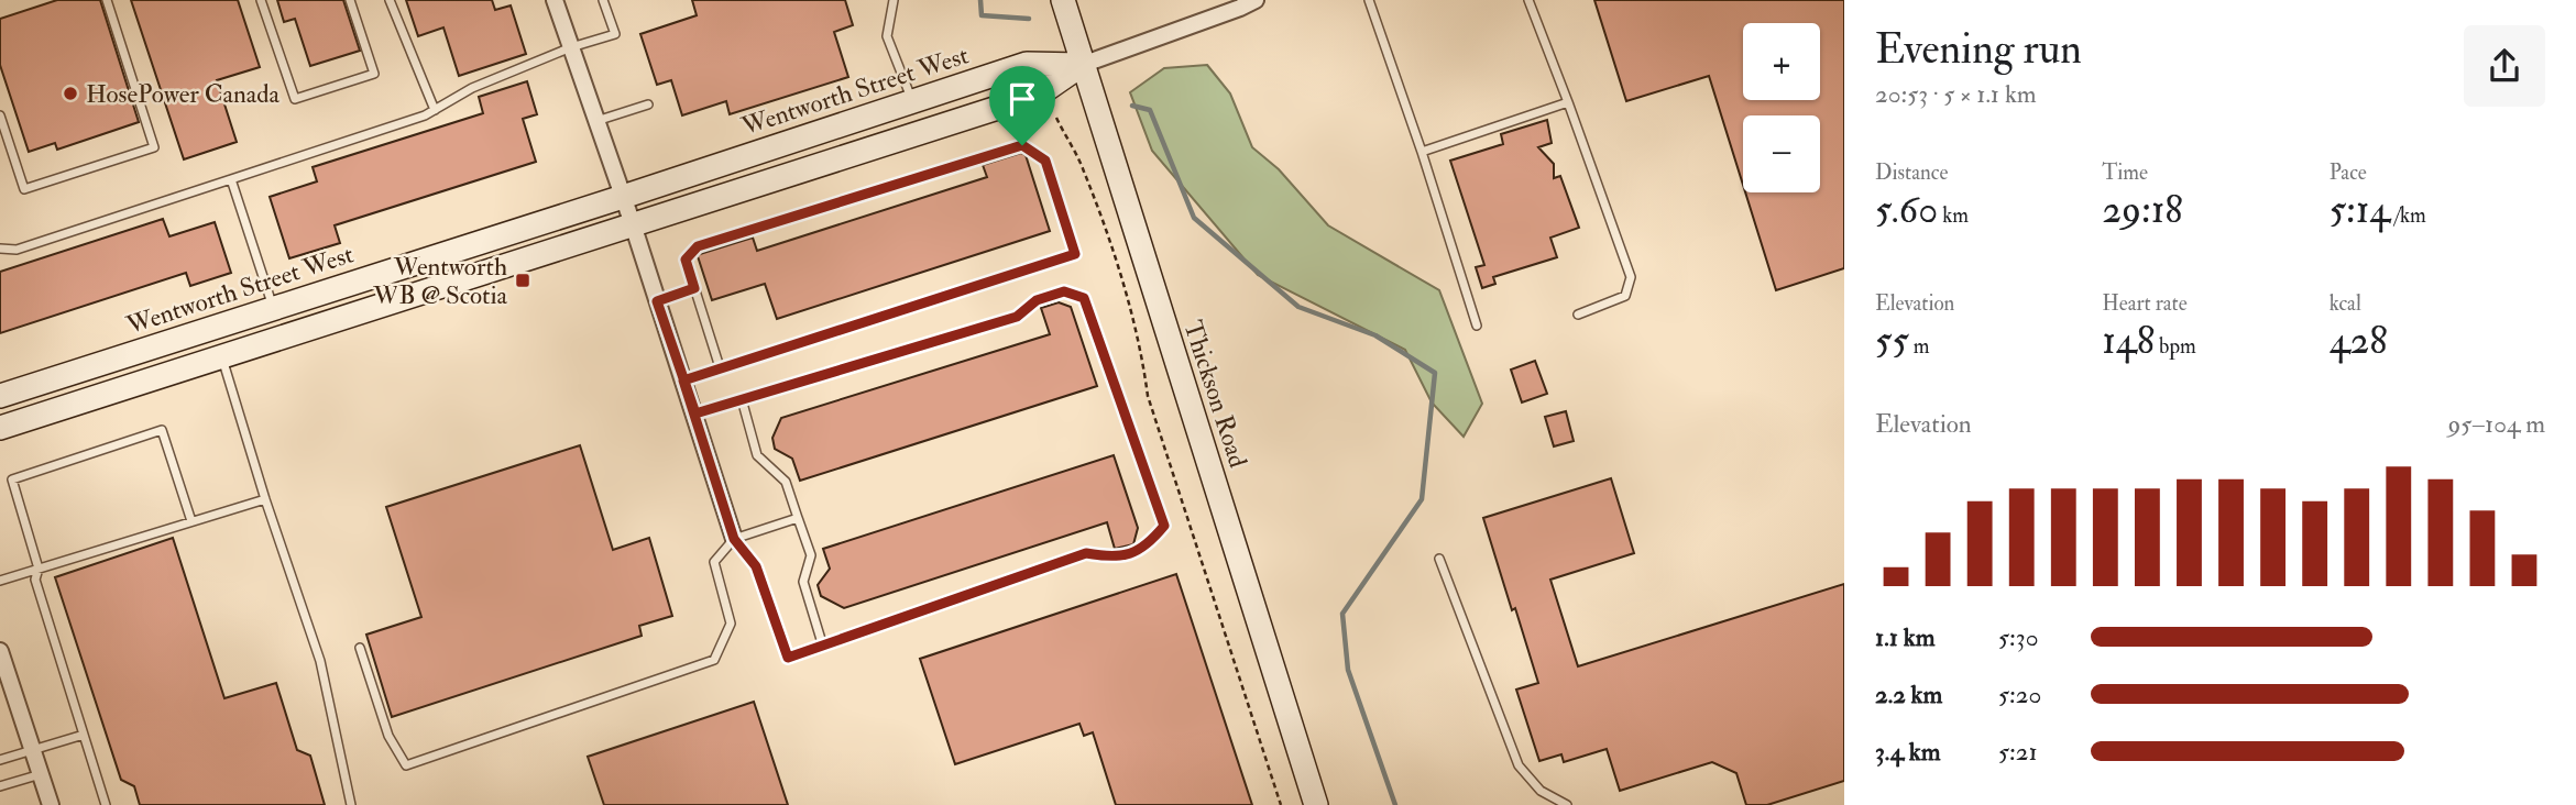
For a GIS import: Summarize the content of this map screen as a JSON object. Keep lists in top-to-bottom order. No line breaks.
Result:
{"streets":{"main road":["Wentworth Street West","Thickson Road"]},"crossings":[["Wentworth Street West","Thickson Road"]],"places":{"other":["HosePower Canada"],"transit":["Wentworth WB @ Scotia"]},"page":{"heading":["Evening run","20:53 · 5 × 1.1 km"],"map_buttons":["+","−"],"stats":[["Distance","5.60 km"],["Time","29:18"],["Pace","5:14 /km"],["Elevation","55 m"],["Heart rate","148 bpm"],["kcal","428"]],"chart":["Elevation","95–104 m"],"list":[{"name":"1.1 km","note":"5:30"},{"name":"2.2 km","note":"5:20"},{"name":"3.4 km","note":"5:21"}]}}
